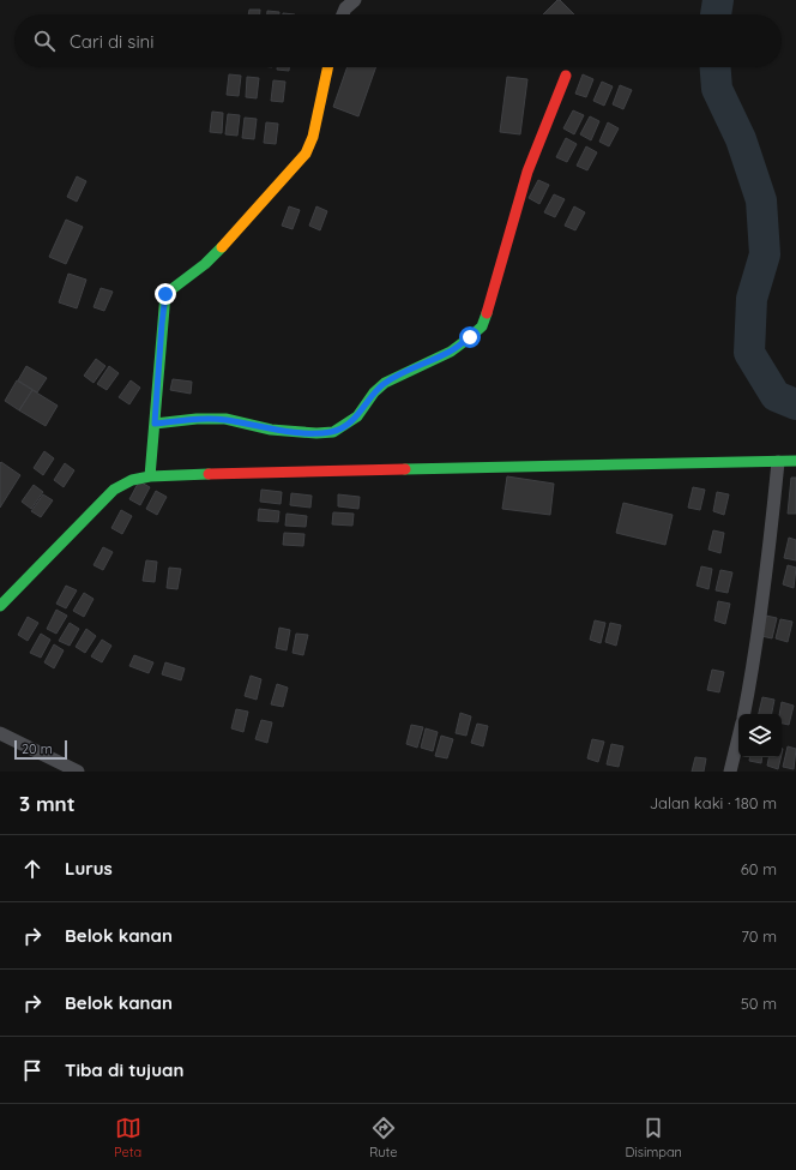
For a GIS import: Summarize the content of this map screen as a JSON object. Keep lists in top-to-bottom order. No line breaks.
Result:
{"scale_bar":"20 m","page":{"search":"Cari di sini","scale":"20 m","heading":["3 mnt","Jalan kaki · 180 m"],"list":[["Lurus","60 m"],["Belok kanan","70 m"],["Belok kanan","50 m"],"Tiba di tujuan"],"nav":["Peta","Rute","Disimpan"]}}
